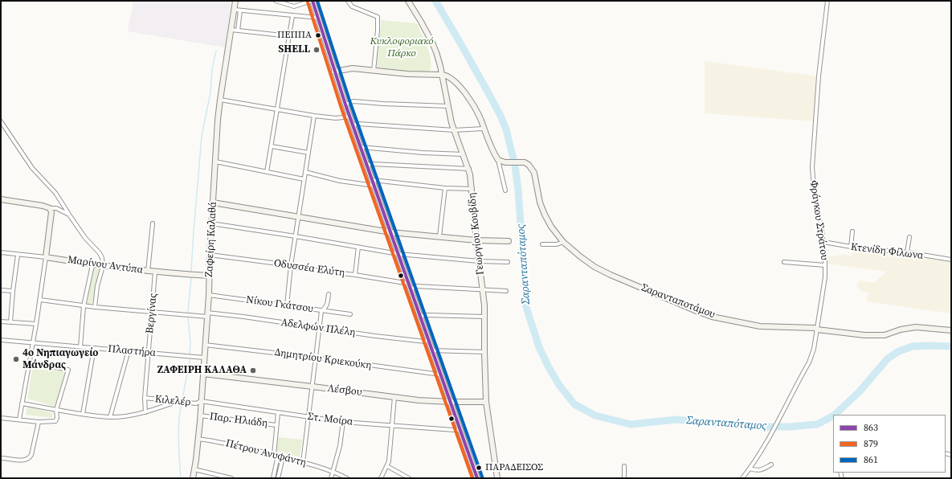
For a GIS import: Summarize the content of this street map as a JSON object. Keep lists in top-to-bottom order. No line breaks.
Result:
{"streets":{"street":["Φράγκου Στράτου","Γεωργίου Κουβίδη","Ζαφείρη Καλαθά","Κτενίδη Φίλωνα","Μαρίνου Αντύπα","Οδυσσέα Ελύτη","Σαρανταποτάμου","Νίκου Γκάτσου","Βεργίνας","Αδελφών Πλέλη","Πλαστήρα","Δημητρίου Κριεκούκη","Λέσβου","Κιλελέρ","Στ. Μοίρα","Παρ. Ηλιάδη","Πέτρου Ανυφάντη"]},"crossings":[["Φράγκου Στράτου","Κτενίδη Φίλωνα"],["Φράγκου Στράτου","Σαρανταποτάμου"],["Γεωργίου Κουβίδη","Λέσβου"],["Ζαφείρη Καλαθά","Μαρίνου Αντύπα"],["Ζαφείρη Καλαθά","Οδυσσέα Ελύτη"],["Ζαφείρη Καλαθά","Νίκου Γκάτσου"],["Ζαφείρη Καλαθά","Αδελφών Πλέλη"],["Ζαφείρη Καλαθά","Πλαστήρα"],["Ζαφείρη Καλαθά","Δημητρίου Κριεκούκη"],["Ζαφείρη Καλαθά","Λέσβου"],["Ζαφείρη Καλαθά","Κιλελέρ"],["Ζαφείρη Καλαθά","Στ. Μοίρα"],["Ζαφείρη Καλαθά","Παρ. Ηλιάδη"],["Ζαφείρη Καλαθά","Πέτρου Ανυφάντη"],["Μαρίνου Αντύπα","Βεργίνας"],["Βεργίνας","Αδελφών Πλέλη"],["Βεργίνας","Πλαστήρα"],["Βεργίνας","Κιλελέρ"],["Κιλελέρ","Στ. Μοίρα"]],"water":["Σαρανταπόταμος"],"parks":["Κυκλοφοριακό Πάρκο"],"places":["ΠΕΠΠΑ","SHELL","4ο Νηπιαγωγείο Μάνδρας","ΖΑΦΕΙΡΗ ΚΑΛΑΘΑ","ΠΑΡΑΔΕΙΣΟΣ"],"lines":["transit line 863","transit line 861","transit line 879"],"legend":["863","879","861"]}
